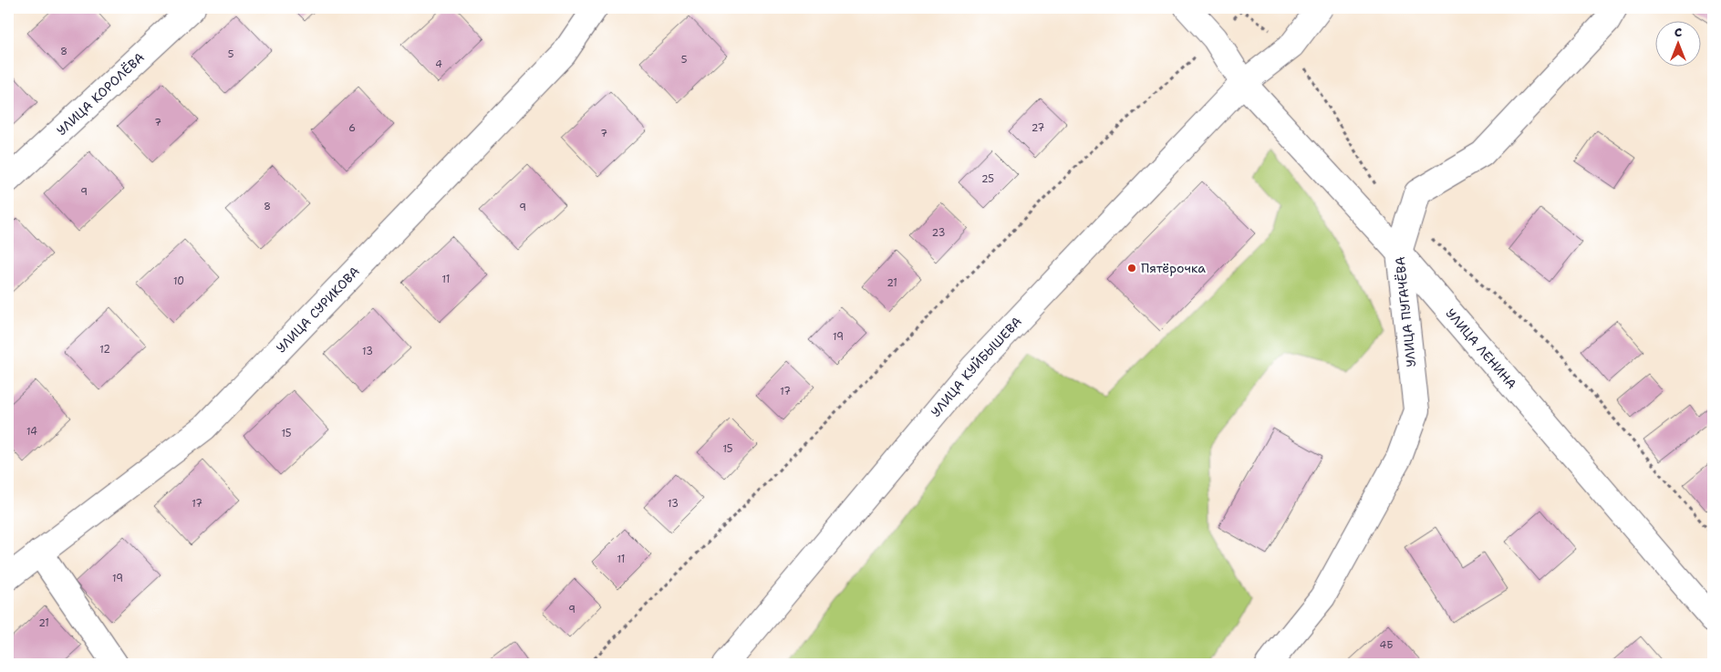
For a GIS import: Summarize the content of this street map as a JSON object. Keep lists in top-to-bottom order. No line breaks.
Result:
{"streets":{"street":["УЛИЦА КОРОЛЁВА","УЛИЦА СУРИКОВА","УЛИЦА ПУГАЧЁВА","УЛИЦА ЛЕНИНА","УЛИЦА КУЙБЫШЕВА"]},"crossings":[["УЛИЦА ПУГАЧЁВА","УЛИЦА ЛЕНИНА"],["УЛИЦА ЛЕНИНА","УЛИЦА КУЙБЫШЕВА"]],"places":["Пятёрочка"],"house_numbers":["8","5","5","4","7","6","27","7","25","9","8","9","23","11","10","21","19","12","13","17","14","15","15","17","13","11","19","9","21","4Б"],"north":"top"}
